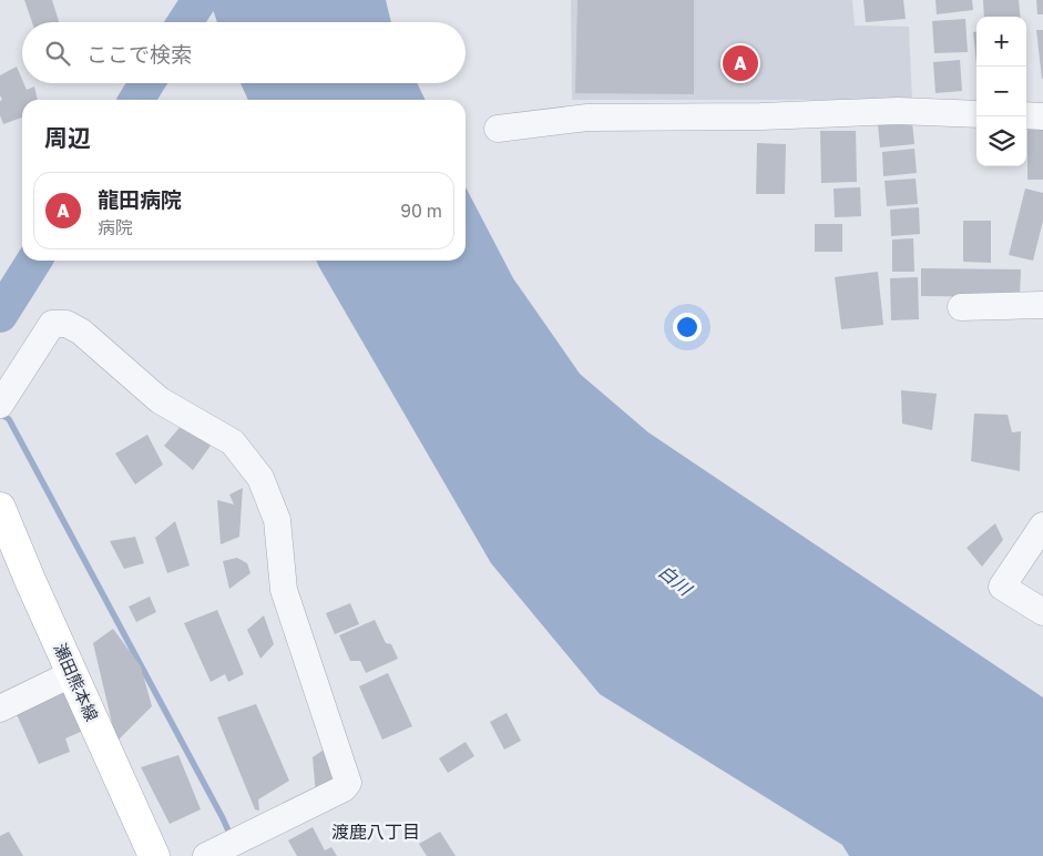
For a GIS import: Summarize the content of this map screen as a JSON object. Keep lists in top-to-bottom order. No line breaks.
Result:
{"streets":{"main road":["瀬田熊本線"]},"districts":["渡鹿八丁目"],"water":["白川"],"page":{"map_buttons":["+","−"],"search":"ここで検索","pins":"A","heading":"周辺","list":[{"mark":"A","name":"龍田病院","note":"病院","value":"90 m"}]}}
